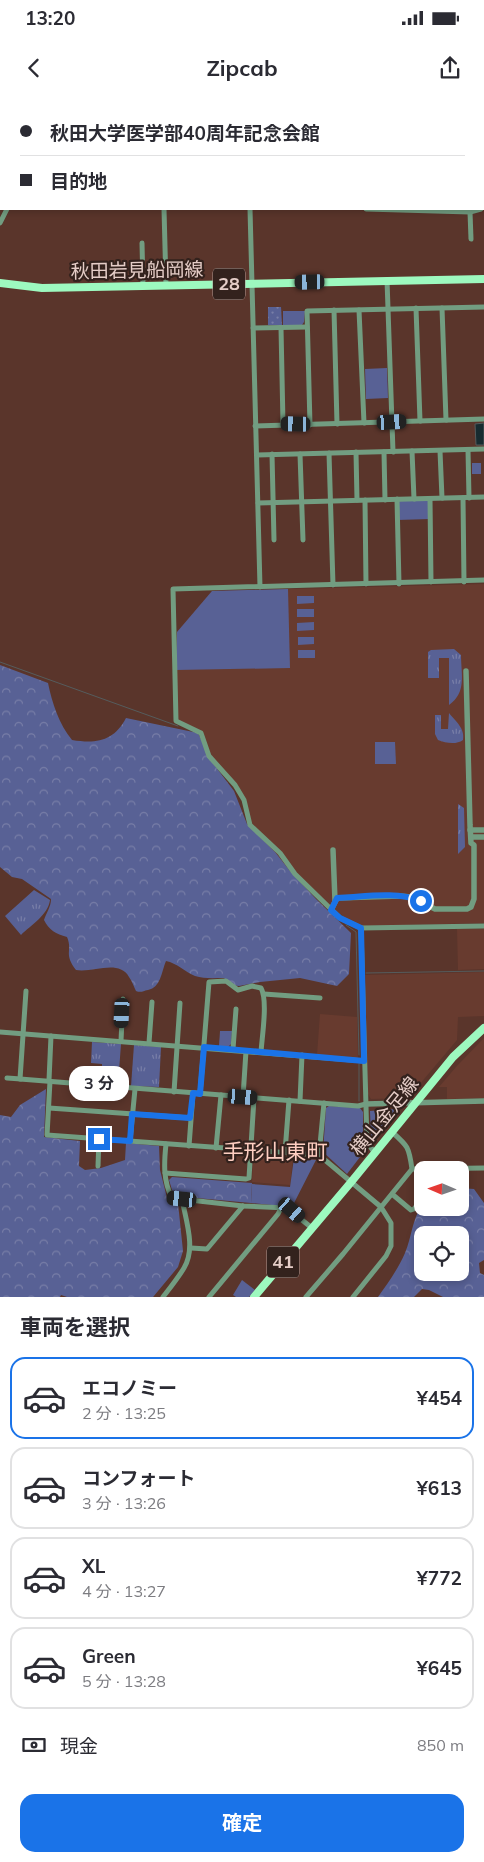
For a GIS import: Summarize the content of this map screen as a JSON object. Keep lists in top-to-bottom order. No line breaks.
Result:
{"streets":{"main road":["秋田岩見船岡線","28","横山金足線","41"]},"districts":["手形山東町"],"north":"left","page":{"status":"13:20","header":"Zipcab","banner":["秋田大学医学部40周年記念会館","目的地"],"bubble":"3 分","heading":"車両を選択","list":[{"name":"エコノミー","note":"2 分 · 13:25","value":"¥454"},{"name":"コンフォート","note":"3 分 · 13:26","value":"¥613"},{"name":"XL","note":"4 分 · 13:27","value":"¥772"},{"name":"Green","note":"5 分 · 13:28","value":"¥645"}],"pay":["現金","850 m"],"buttons":"確定"}}
